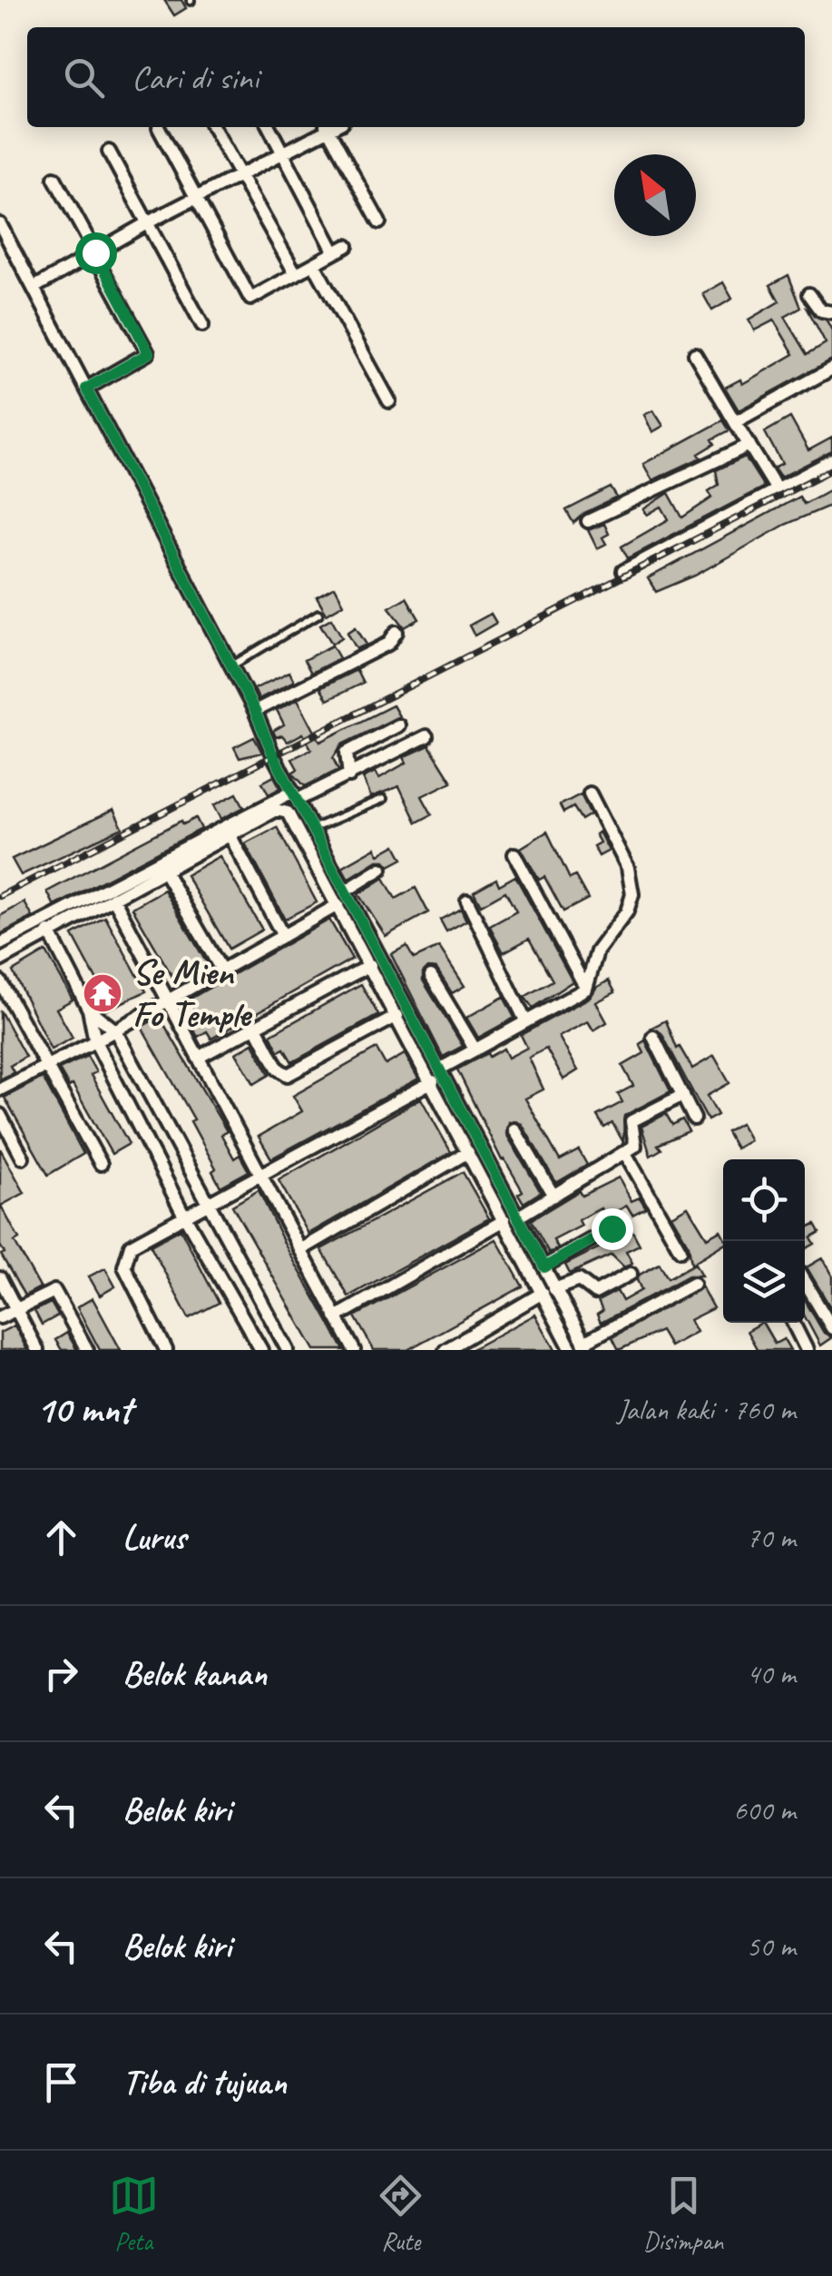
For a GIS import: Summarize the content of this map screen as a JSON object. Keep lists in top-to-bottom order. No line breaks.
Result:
{"places":{"temple":["Se Mien Fo Temple"]},"north":"top left","page":{"search":"Cari di sini","heading":["10 mnt","Jalan kaki · 760 m"],"list":[["Lurus","70 m"],["Belok kanan","40 m"],["Belok kiri","600 m"],["Belok kiri","50 m"],"Tiba di tujuan"],"nav":["Peta","Rute","Disimpan"]}}
